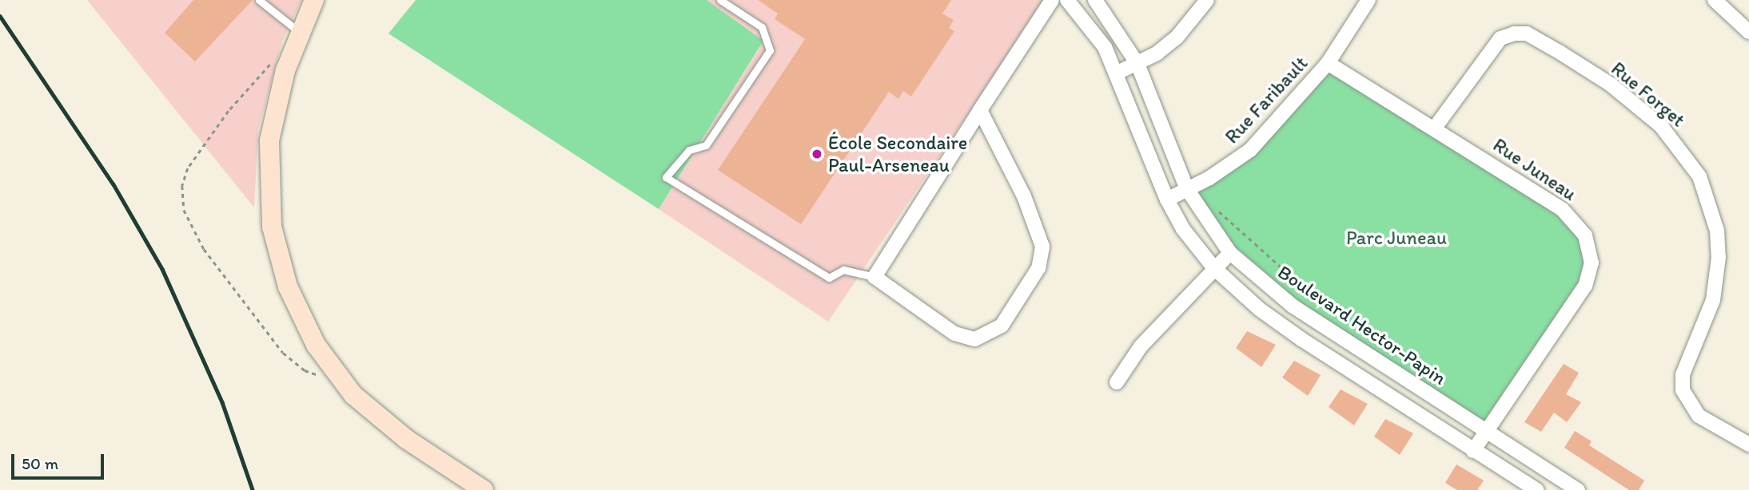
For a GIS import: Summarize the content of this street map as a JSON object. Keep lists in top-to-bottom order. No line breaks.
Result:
{"streets":{"street":["Rue Forget","Rue Faribault","Rue Juneau","Boulevard Hector-Papin"]},"crossings":[["Rue Forget","Rue Juneau"],["Rue Faribault","Rue Juneau"],["Rue Faribault","Boulevard Hector-Papin"],["Rue Juneau","Boulevard Hector-Papin"]],"parks":["Parc Juneau"],"places":["École Secondaire Paul-Arseneau"],"scale_bar":"50 m"}
